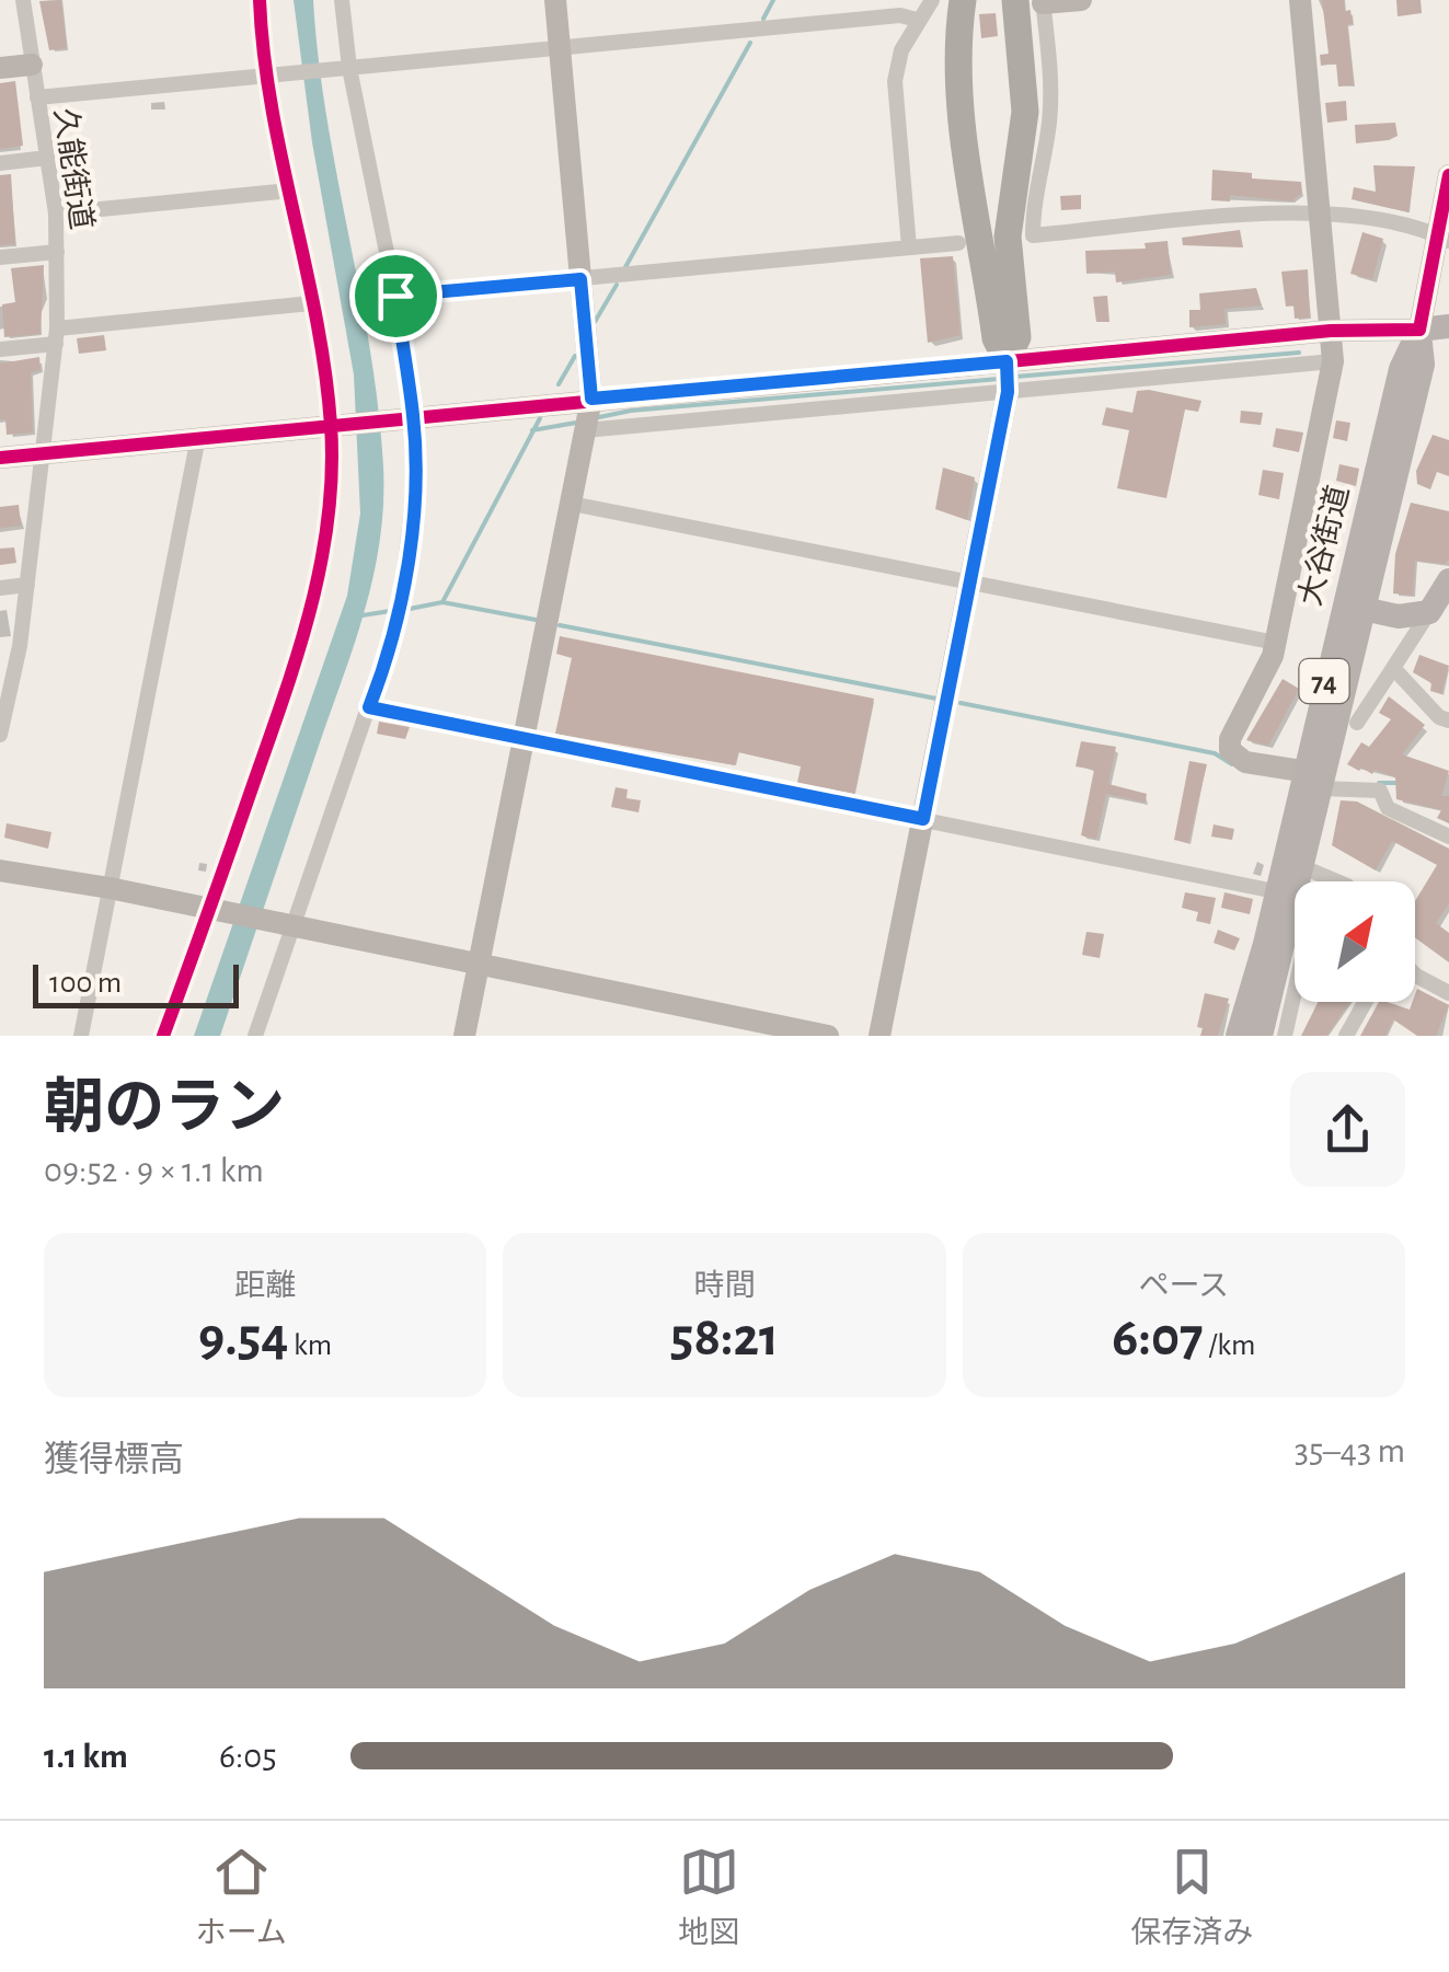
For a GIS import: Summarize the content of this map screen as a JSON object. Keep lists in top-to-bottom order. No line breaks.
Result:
{"streets":{"main road":["大谷街道","74"],"street":["久能街道"]},"scale_bar":"100 m","north":"top right","page":{"scale":"100 m","heading":["朝のラン","09:52 · 9 × 1.1 km"],"stats":[["距離","9.54 km"],["時間","58:21"],["ペース","6:07 /km"]],"chart":["獲得標高","35–43 m"],"list":[{"name":"1.1 km","note":"6:05"}],"tabs":["ホーム","地図","保存済み"]}}
